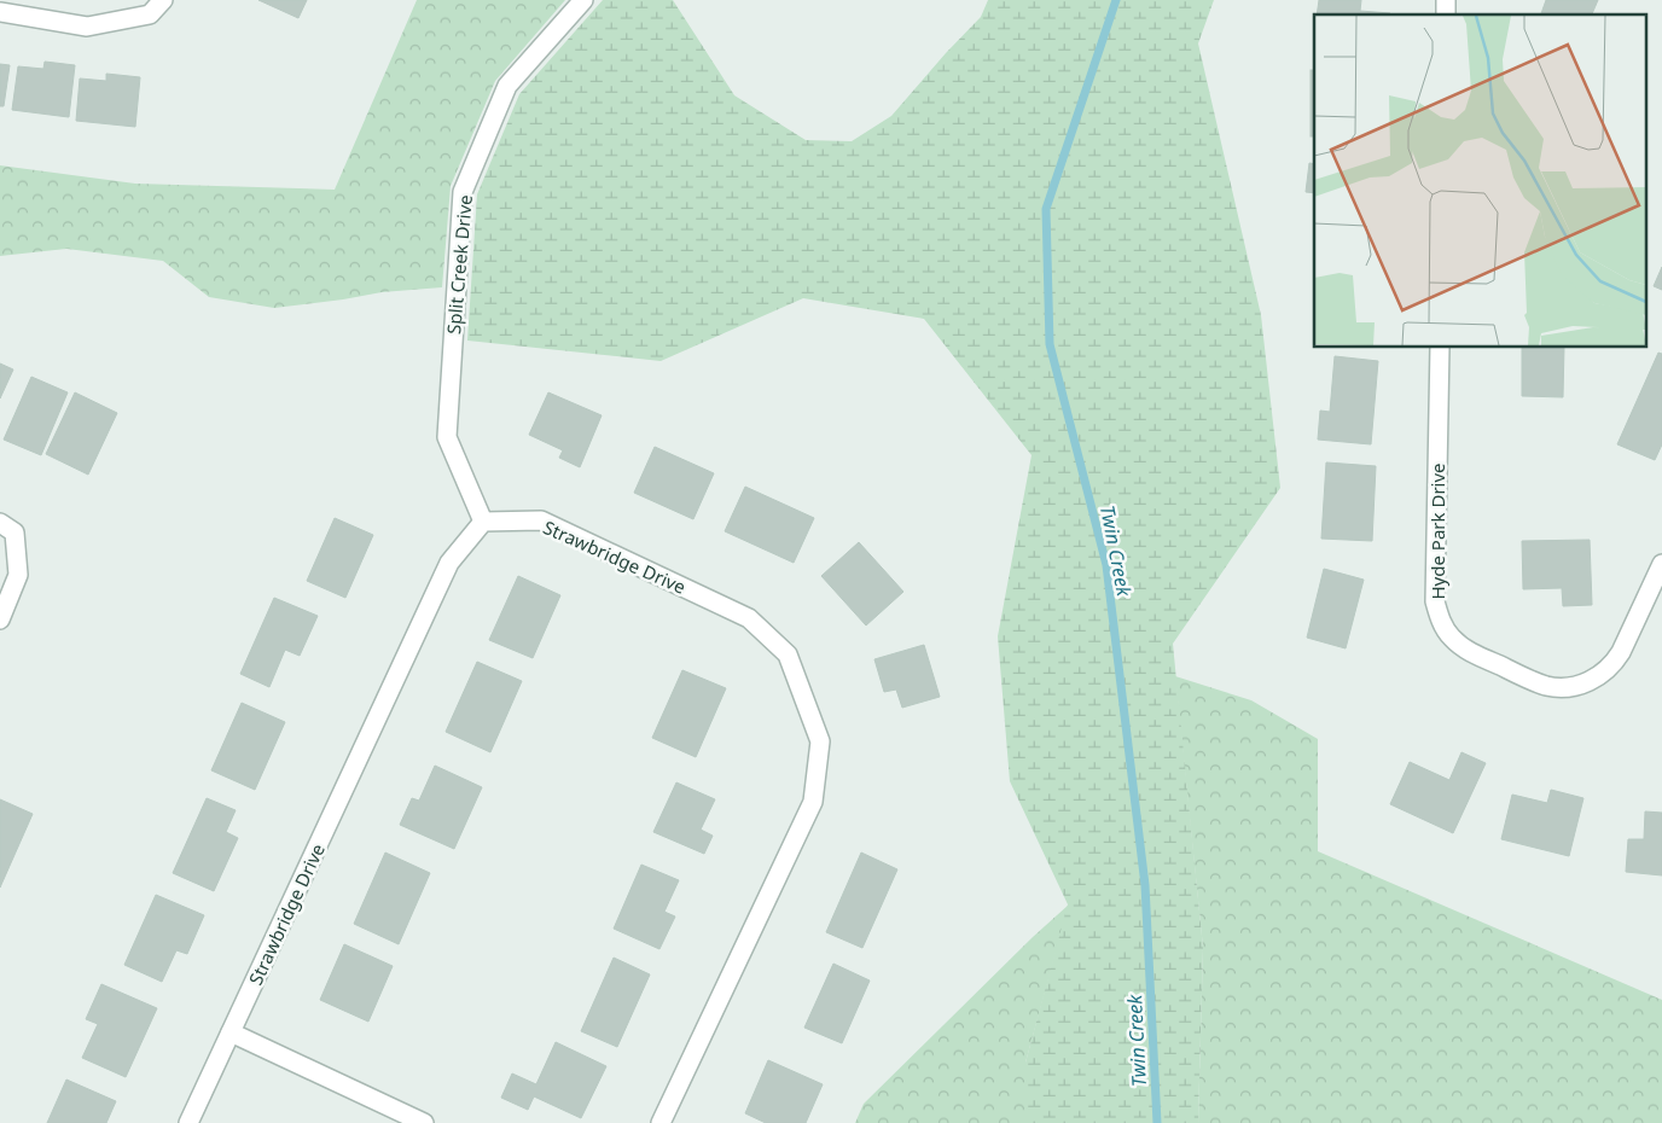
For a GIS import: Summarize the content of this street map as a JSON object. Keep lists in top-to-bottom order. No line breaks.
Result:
{"streets":{"street":["Split Creek Drive","Hyde Park Drive","Strawbridge Drive"]},"crossings":[["Split Creek Drive","Strawbridge Drive"]],"water":["Twin Creek"]}
